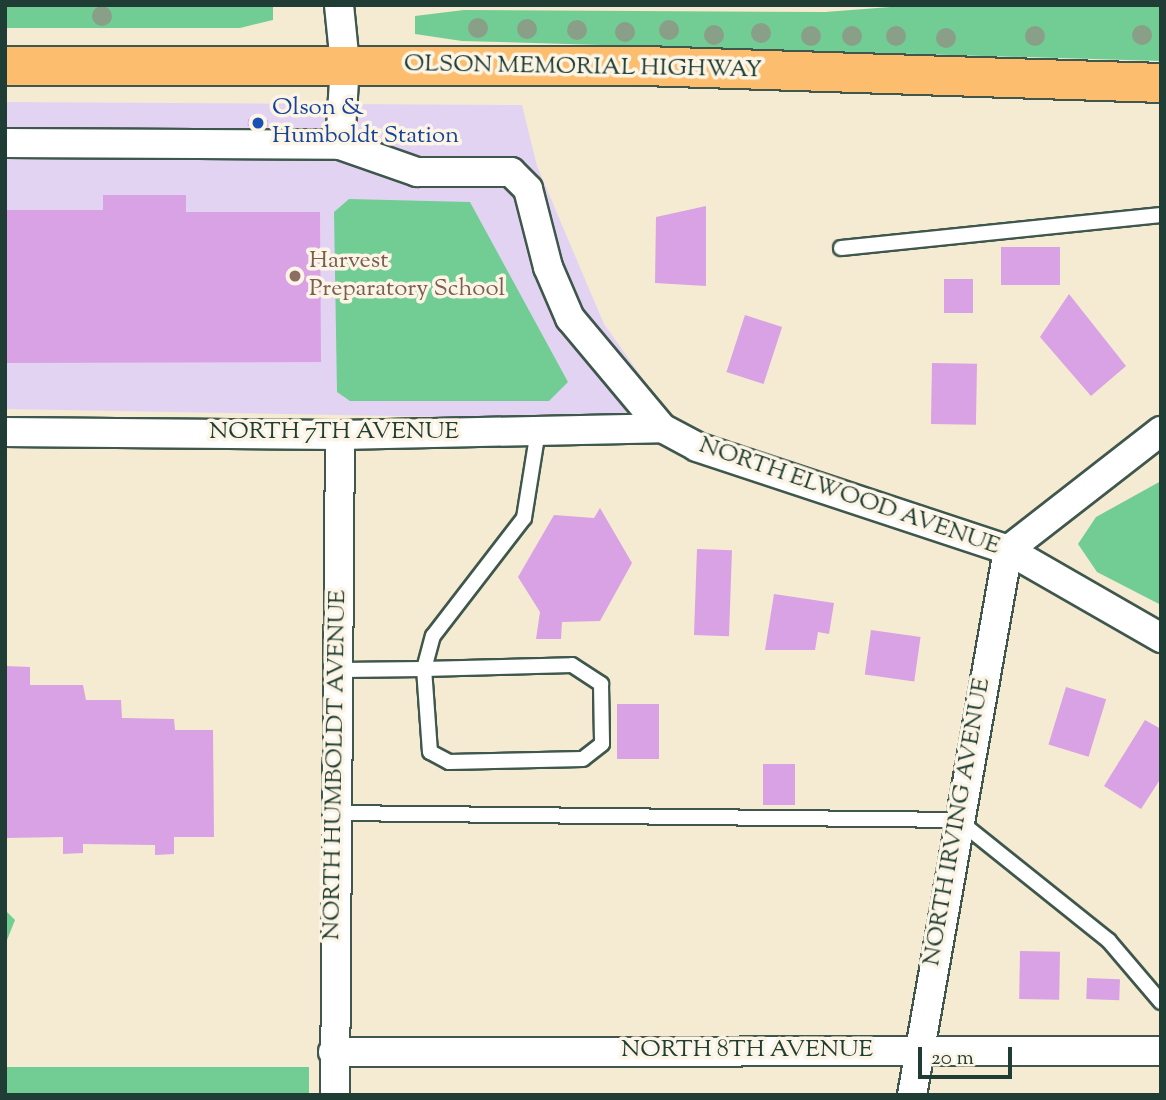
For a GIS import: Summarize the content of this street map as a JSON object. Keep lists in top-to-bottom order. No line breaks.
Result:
{"streets":{"main road":["OLSON MEMORIAL HIGHWAY"],"street":["NORTH 7TH AVENUE","NORTH ELWOOD AVENUE","NORTH HUMBOLDT AVENUE","NORTH IRVING AVENUE","NORTH 8TH AVENUE"]},"crossings":[["NORTH 7TH AVENUE","NORTH ELWOOD AVENUE"],["NORTH 7TH AVENUE","NORTH HUMBOLDT AVENUE"],["NORTH ELWOOD AVENUE","NORTH IRVING AVENUE"],["NORTH HUMBOLDT AVENUE","NORTH 8TH AVENUE"],["NORTH IRVING AVENUE","NORTH 8TH AVENUE"]],"places":["Olson & Humboldt Station","Harvest Preparatory School"],"scale_bar":"20 m"}
